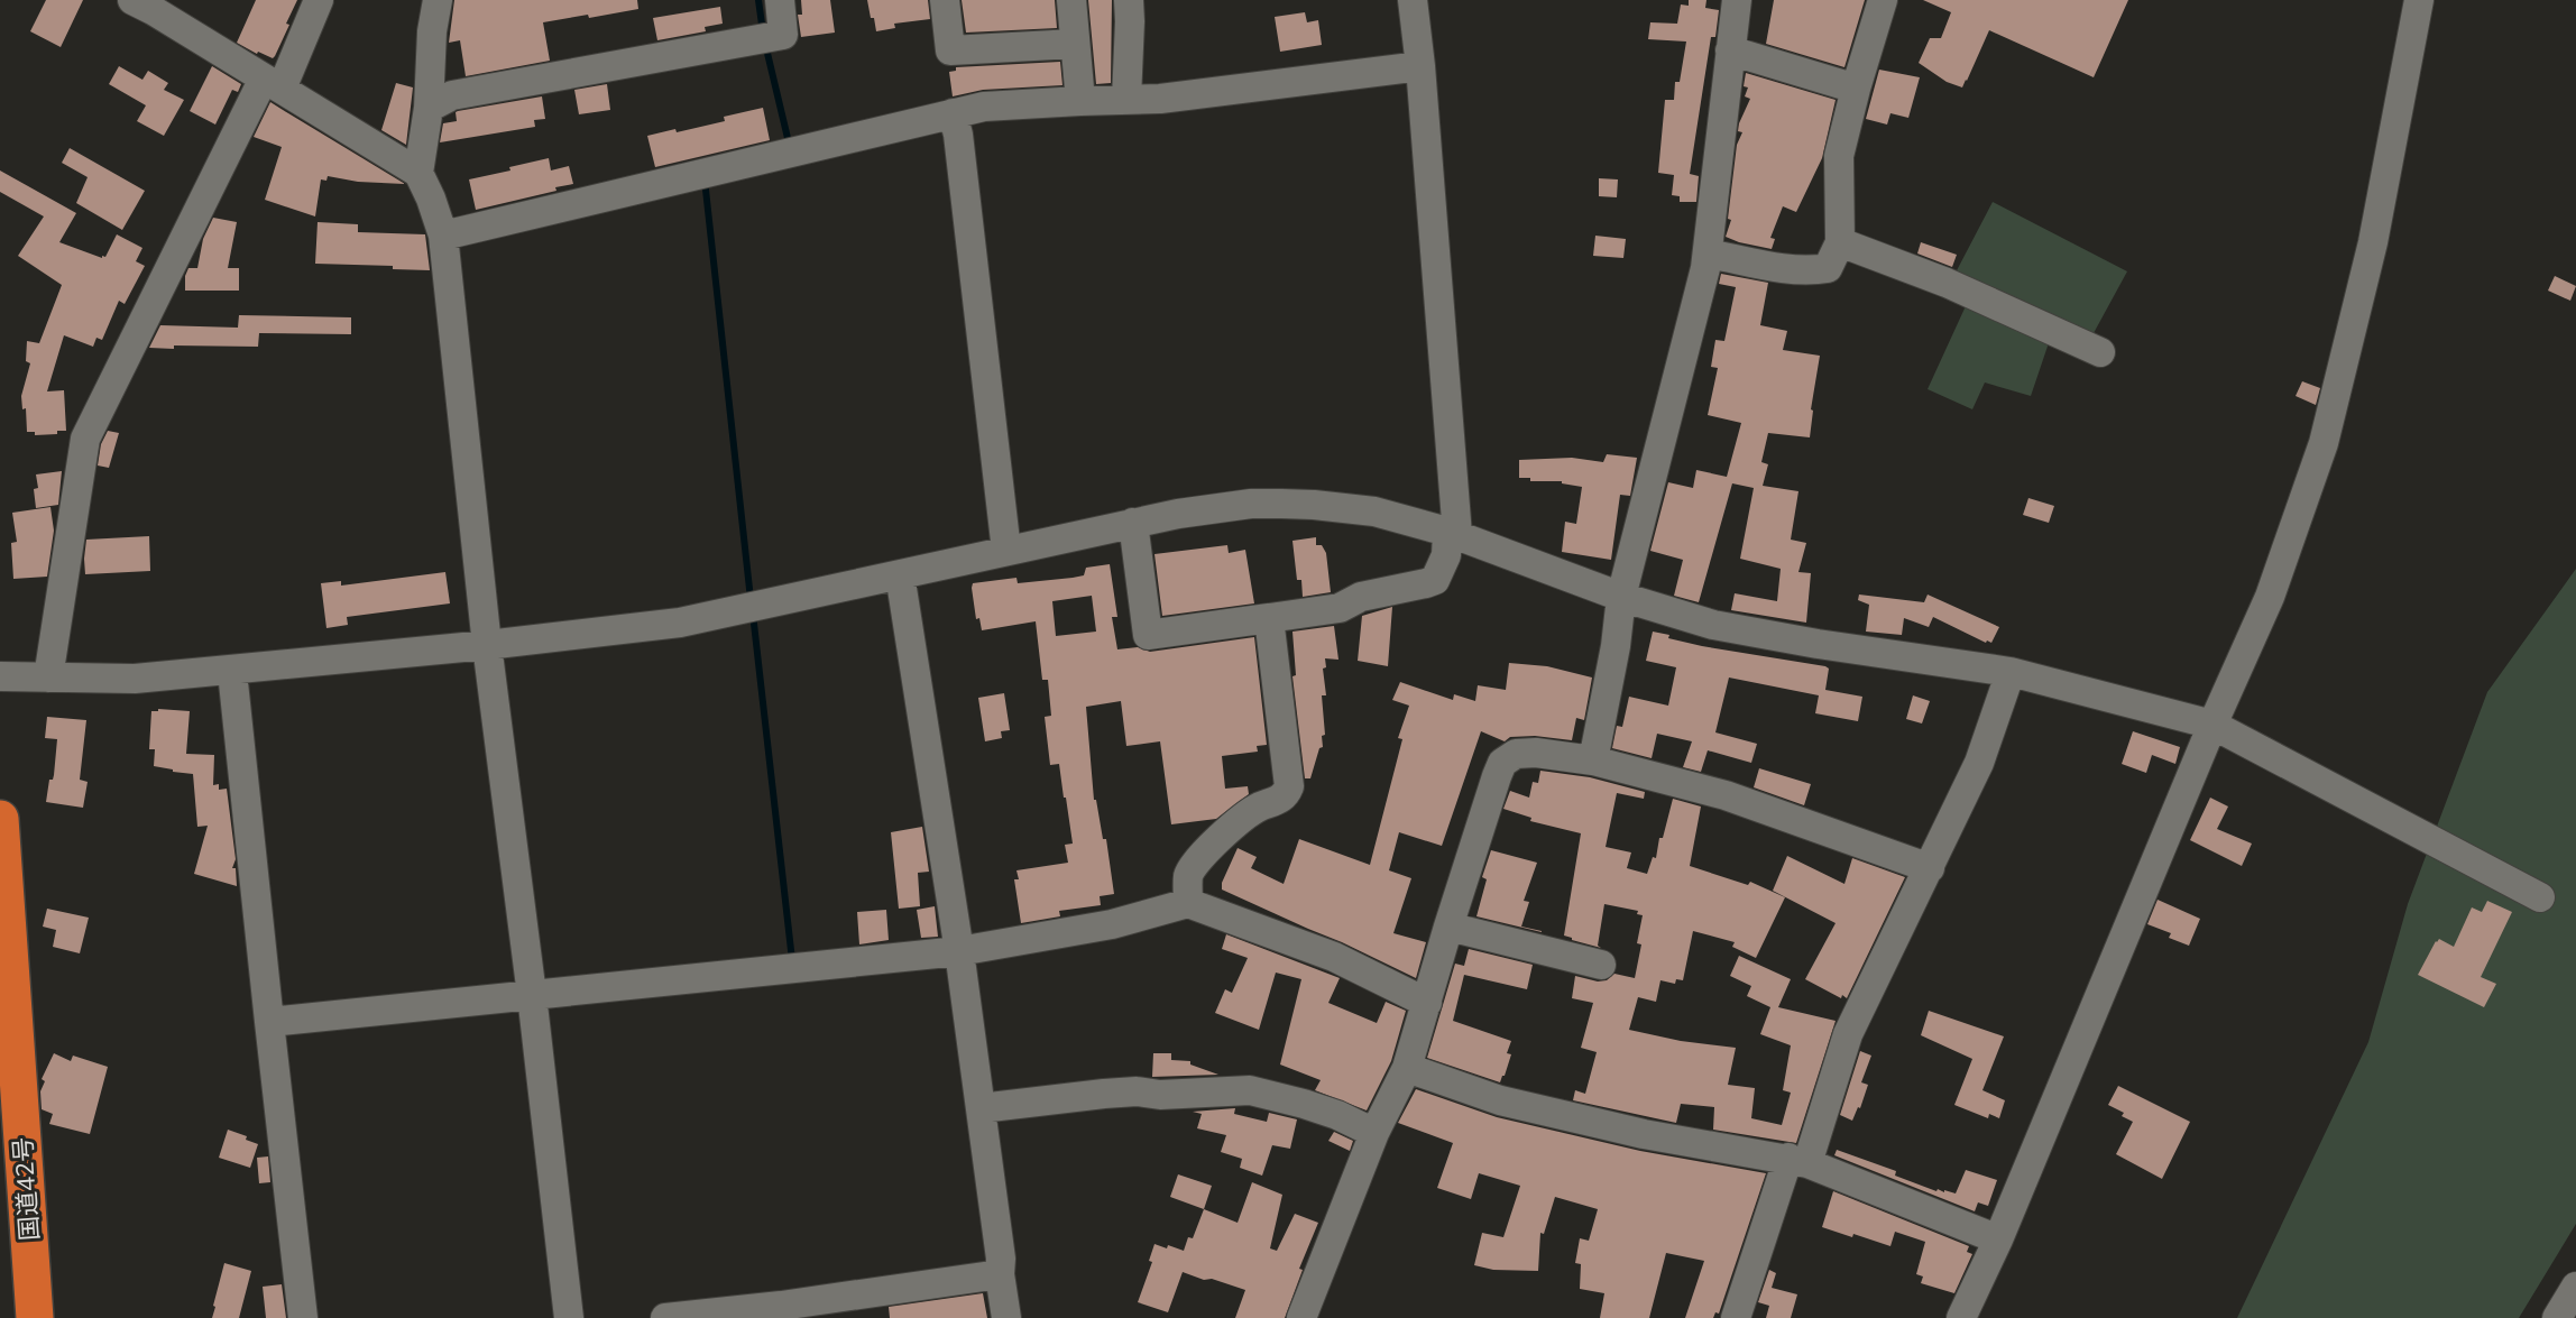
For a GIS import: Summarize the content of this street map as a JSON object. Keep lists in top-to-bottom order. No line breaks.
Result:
{"streets":{"highway":["国道42号"]}}
